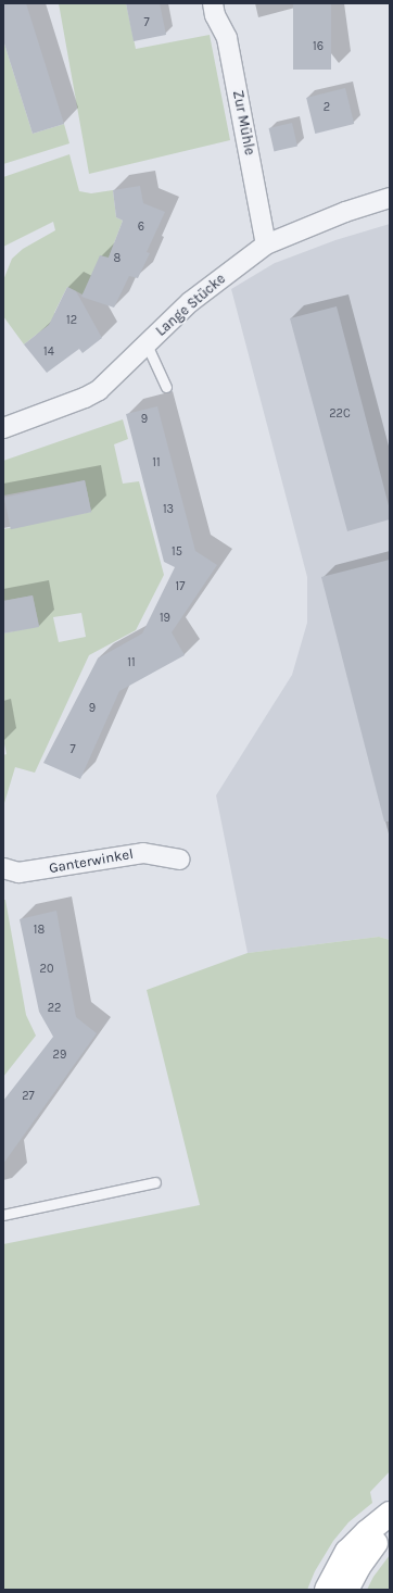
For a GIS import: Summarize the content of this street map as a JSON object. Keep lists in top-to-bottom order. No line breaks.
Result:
{"streets":{"street":["Zur Mühle","Lange Stücke","Ganterwinkel"]},"crossings":[["Zur Mühle","Lange Stücke"]],"house_numbers":["7","16","2","6","8","12","14","22C","9","11","13","15","17","19","11","9","7","18","20","22","29","27"]}
